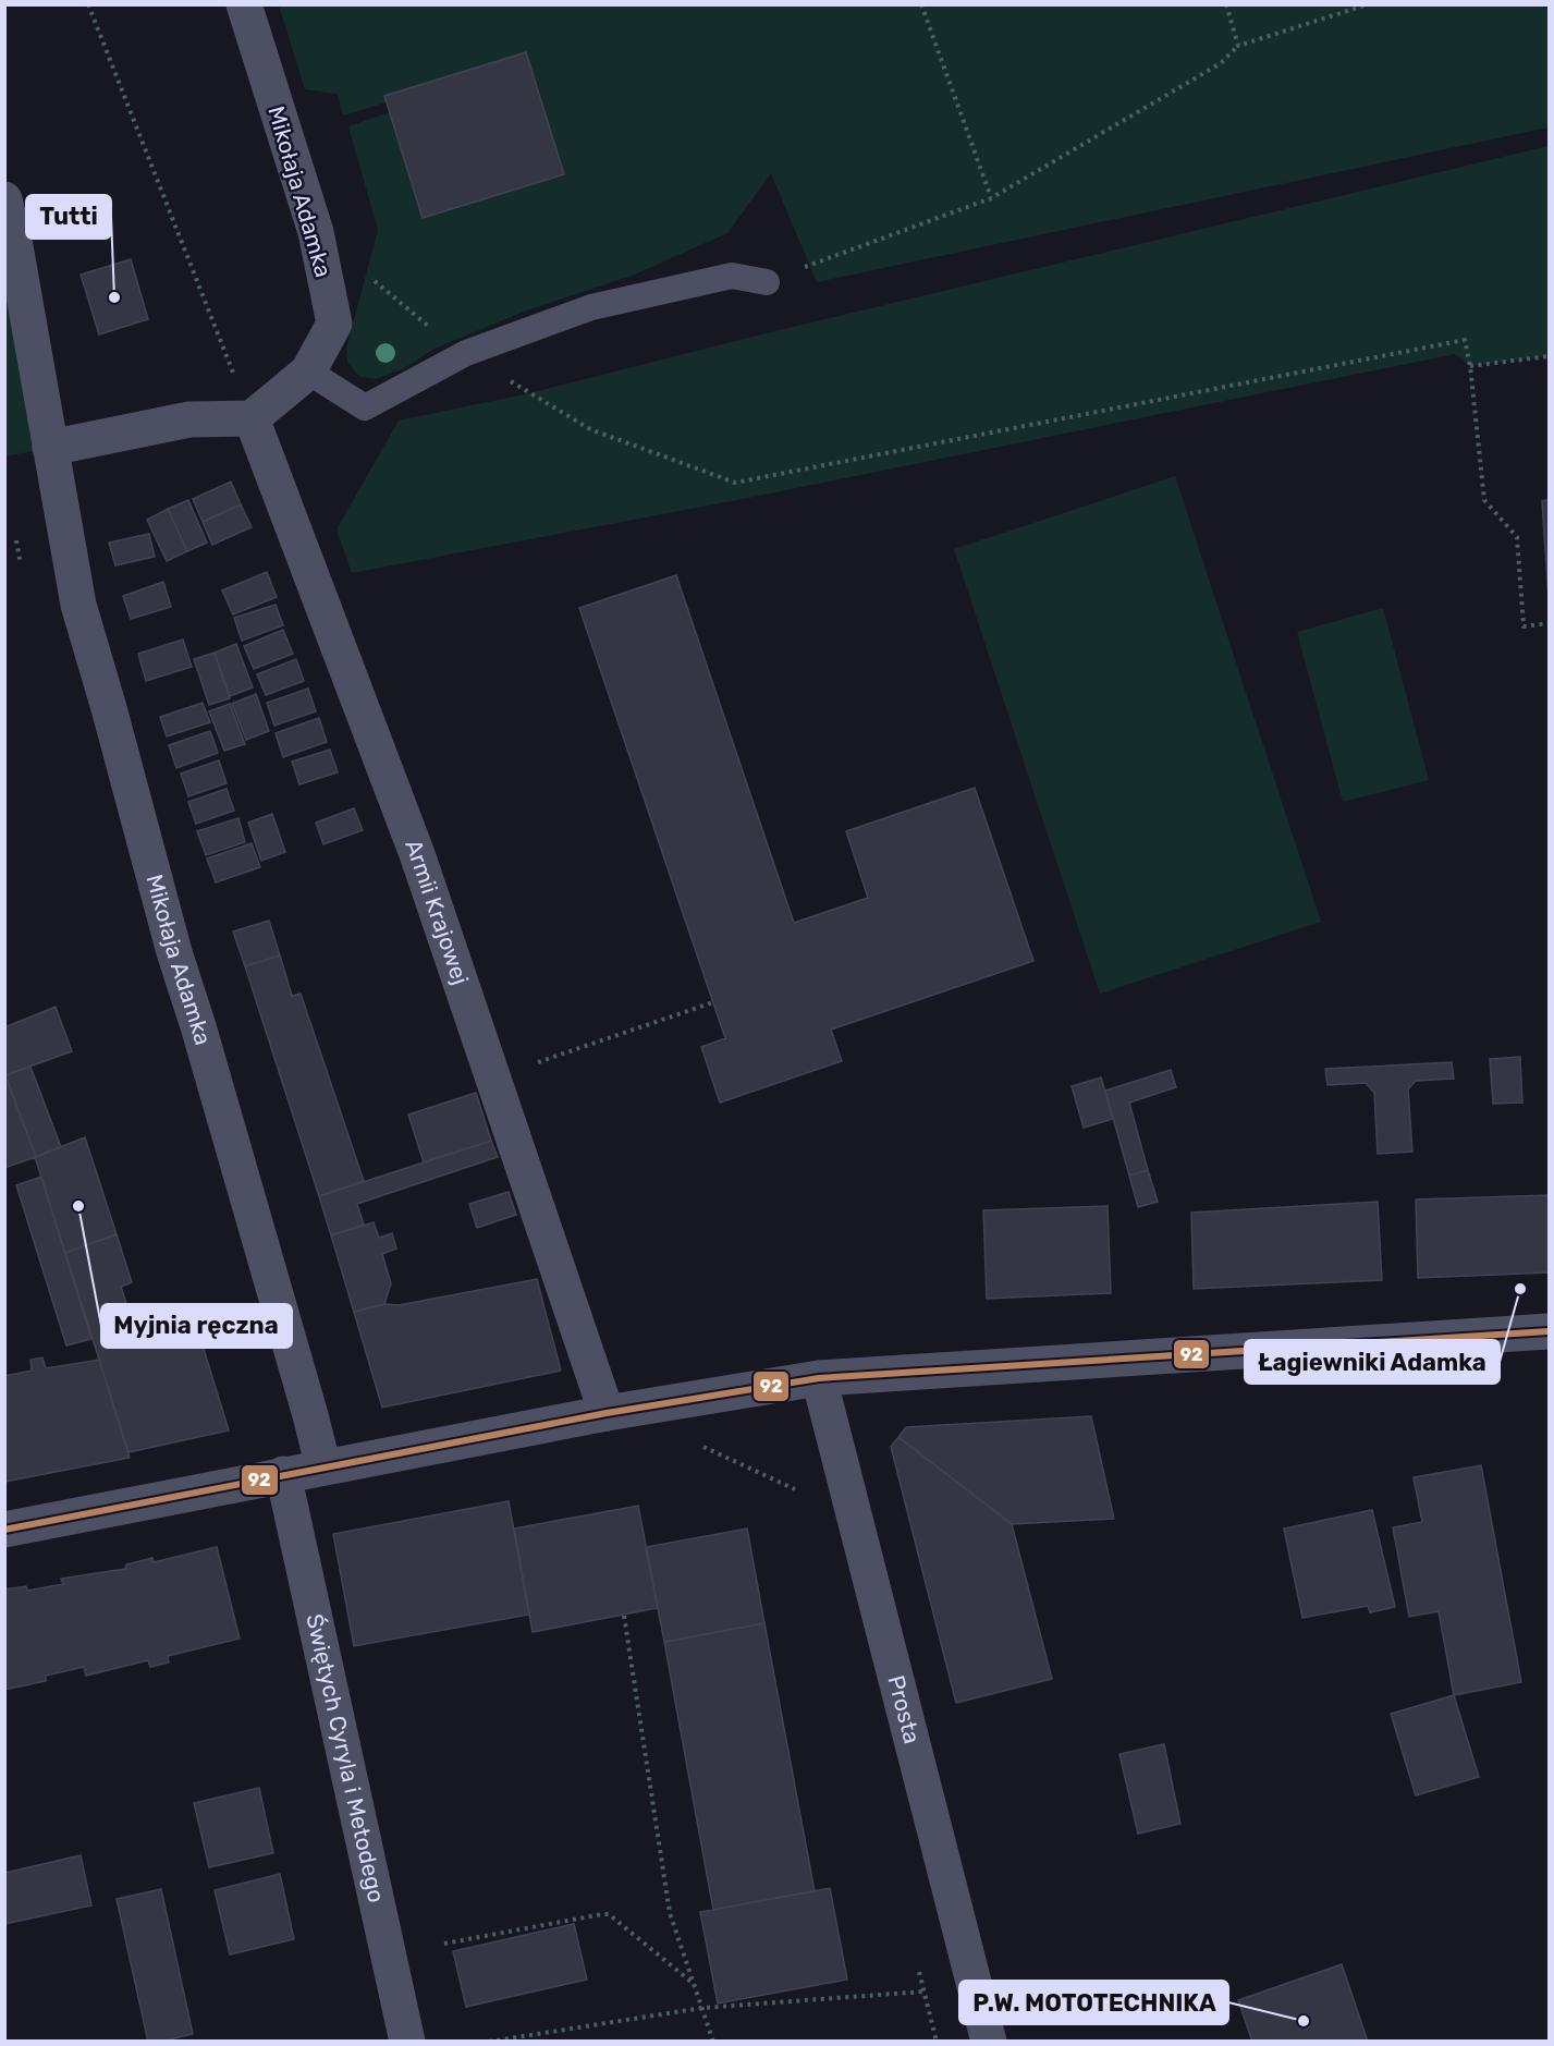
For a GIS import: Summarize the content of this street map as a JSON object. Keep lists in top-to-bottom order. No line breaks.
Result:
{"streets":{"street":["Mikołaja Adamka","Armii Krajowej","Prosta","Świętych Cyryla i Metodego"]},"crossings":[["Mikołaja Adamka","Armii Krajowej"]],"places":["Tutti","Myjnia ręczna","Łagiewniki Adamka","P.W. MOTOTECHNIKA"],"lines":["transit line 92"]}
